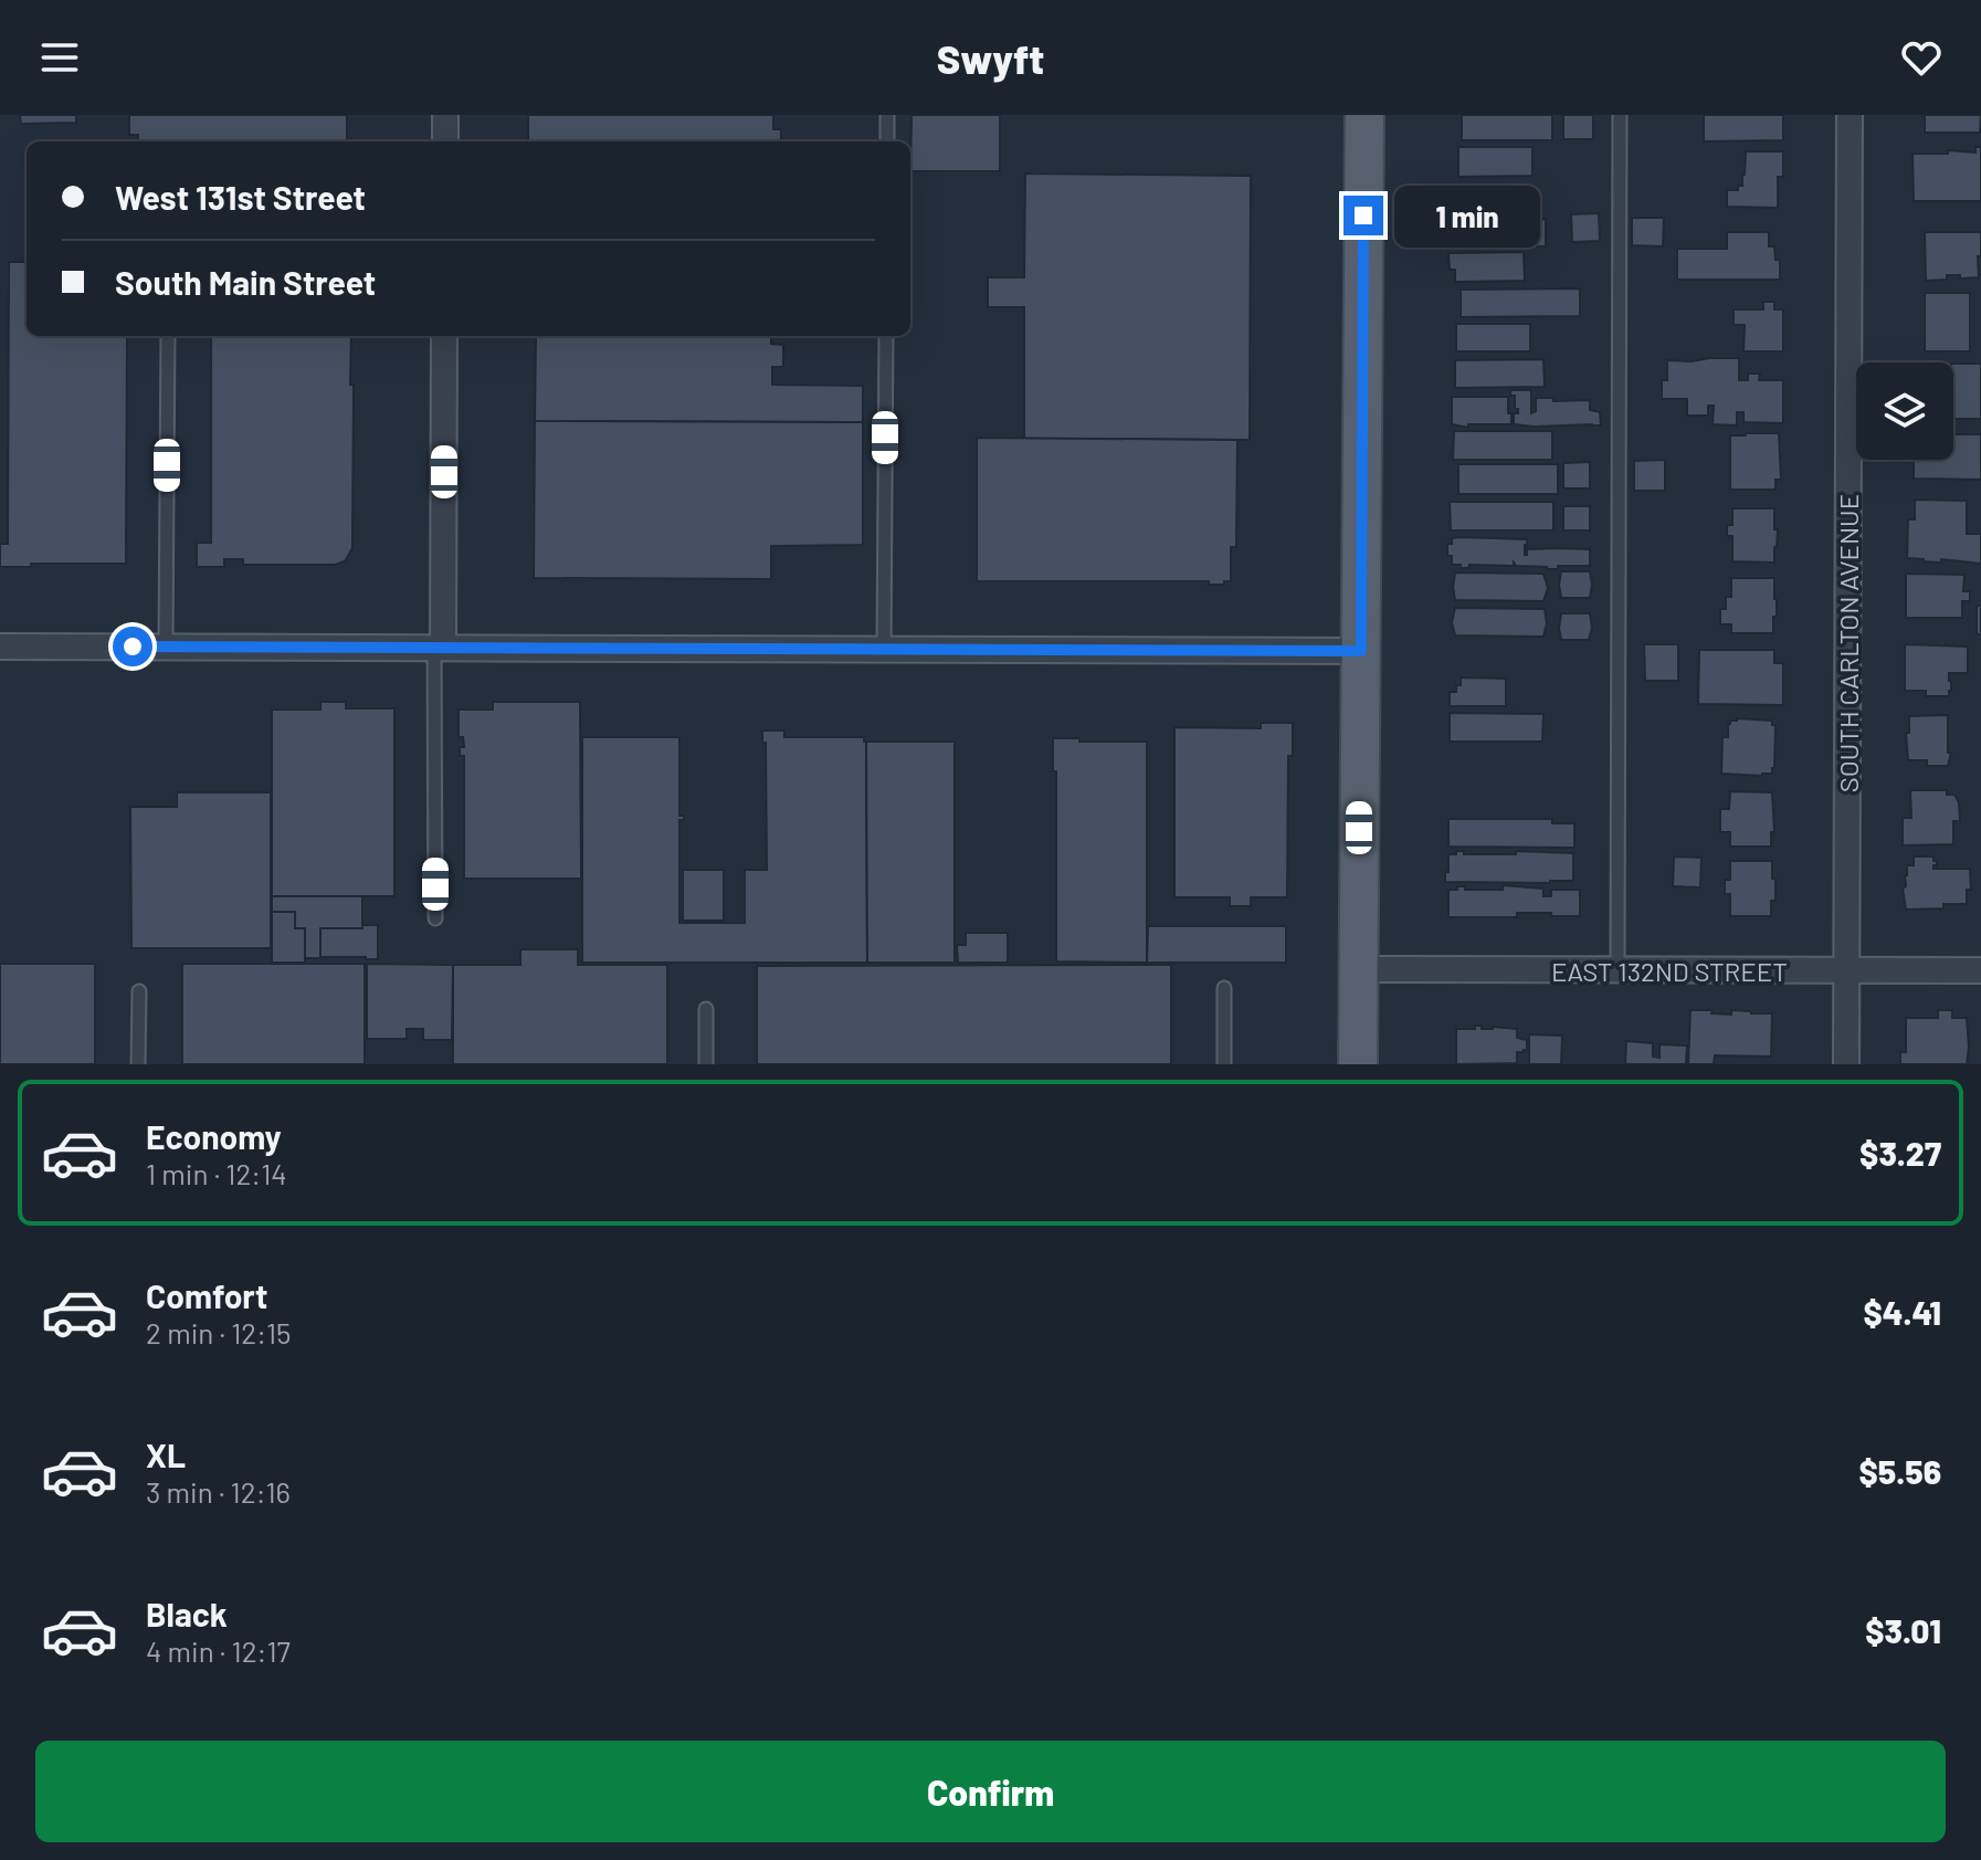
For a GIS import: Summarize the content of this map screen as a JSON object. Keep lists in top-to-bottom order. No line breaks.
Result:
{"streets":{"street":["SOUTH CARLTON AVENUE","EAST 132ND STREET"]},"crossings":[["SOUTH CARLTON AVENUE","EAST 132ND STREET"]],"page":{"header":"Swyft","banner":["West 131st Street","South Main Street"],"bubble":"1 min","list":[{"name":"Economy","note":"1 min · 12:14","value":"$3.27"},{"name":"Comfort","note":"2 min · 12:15","value":"$4.41"},{"name":"XL","note":"3 min · 12:16","value":"$5.56"},{"name":"Black","note":"4 min · 12:17","value":"$3.01"}],"buttons":"Confirm"}}
